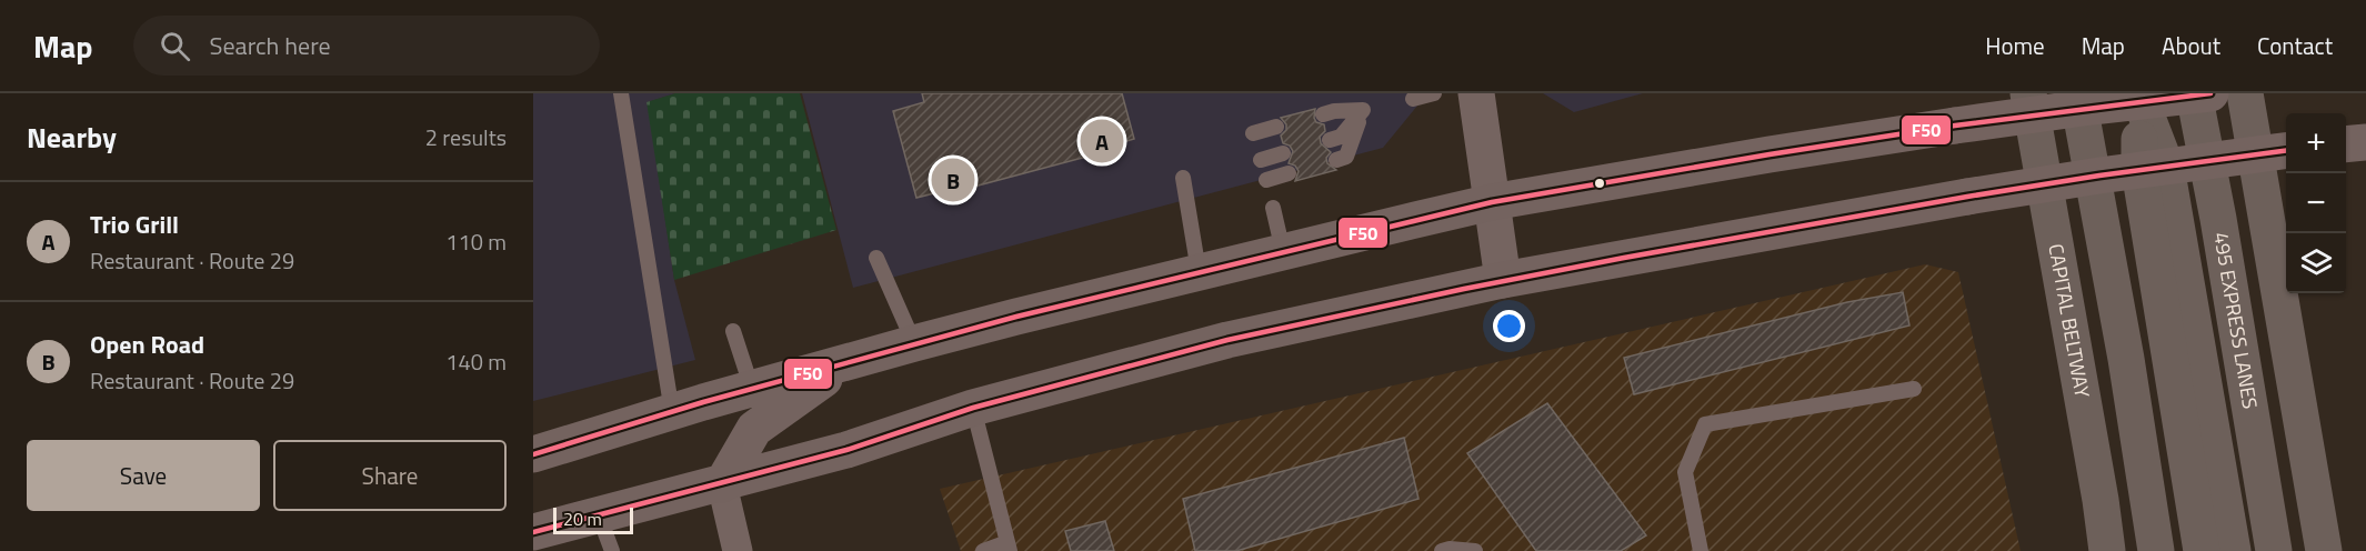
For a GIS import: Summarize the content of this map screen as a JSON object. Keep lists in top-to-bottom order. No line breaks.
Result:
{"streets":{"highway":["CAPITAL BELTWAY","495 EXPRESS LANES"]},"lines":["transit line F50"],"scale_bar":"20 m","page":{"header":"Map","search":"Search here","nav":["Home","Map","About","Contact"],"heading":["Nearby","2 results"],"map_buttons":["+","−"],"pins":["A","B"],"list":[{"mark":"A","name":"Trio Grill","note":"Restaurant · Route 29","value":"110 m"},{"mark":"B","name":"Open Road","note":"Restaurant · Route 29","value":"140 m"}],"buttons":["Save","Share"],"scale":"20 m"}}
